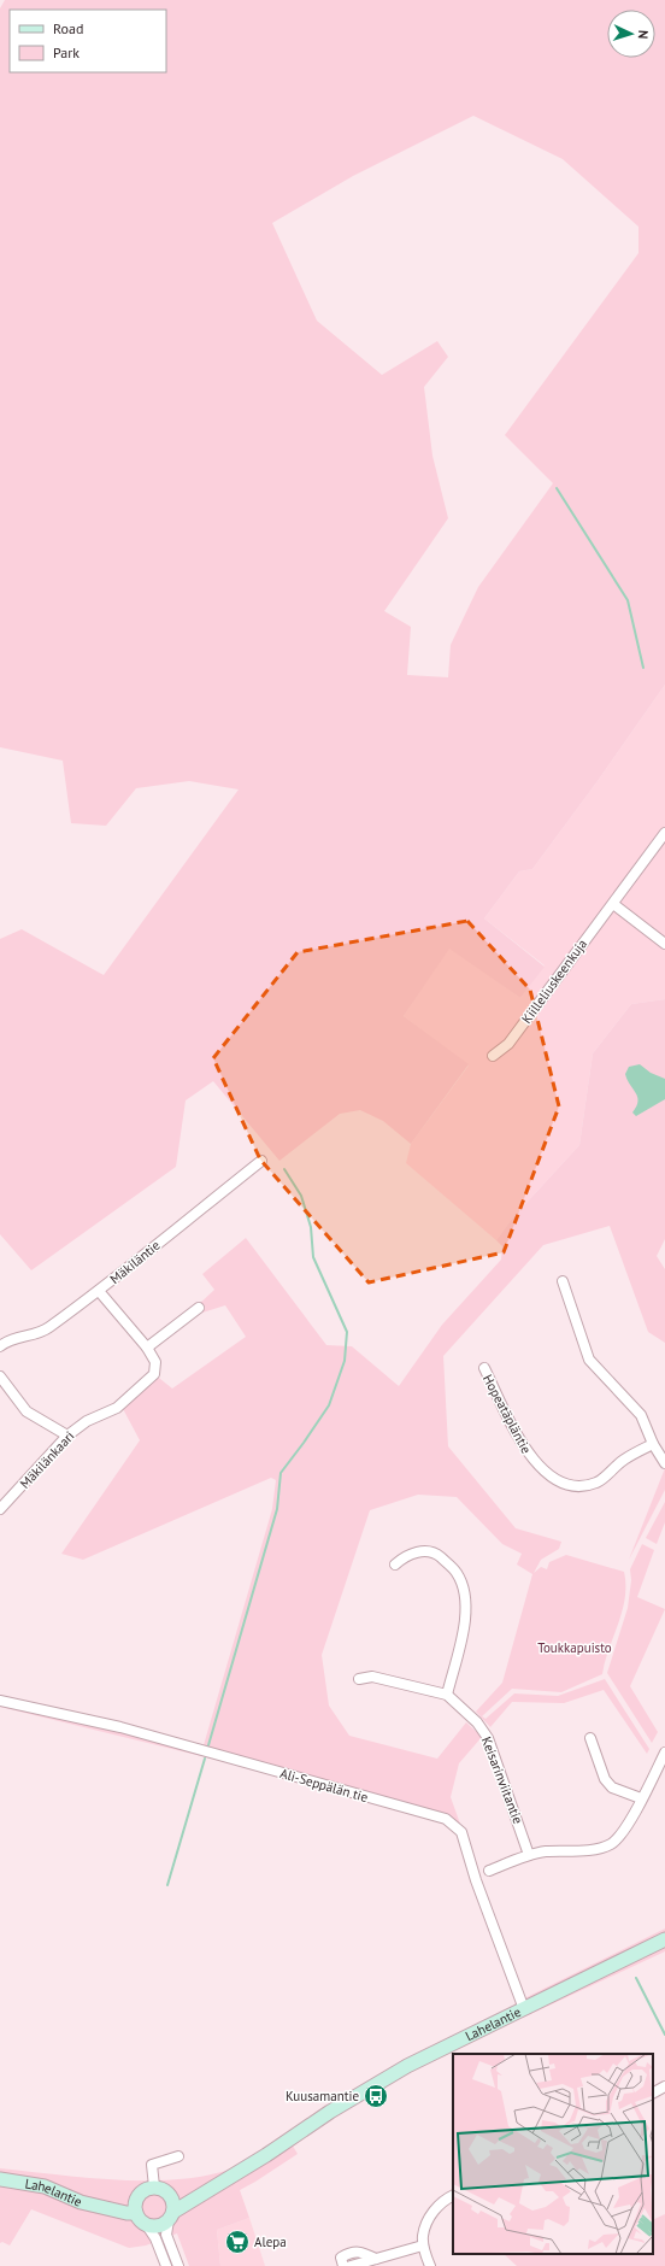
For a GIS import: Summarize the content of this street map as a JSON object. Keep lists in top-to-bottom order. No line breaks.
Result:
{"streets":{"main road":["Lahelantie"],"street":["Kiilleliuskeenkuja","Mäkiläntie","Hopeatäpläntie","Mäkilänkaari","Keisarinviitantie","Ali-Seppälän tie"]},"crossings":[["Mäkiläntie","Mäkilänkaari"],["Ali-Seppälän tie","Lahelantie"]],"parks":["Toukkapuisto"],"places":{"bus stop":["Kuusamantie"],"supermarket":["Alepa"]},"legend":["Road","Park"],"north":"right"}
